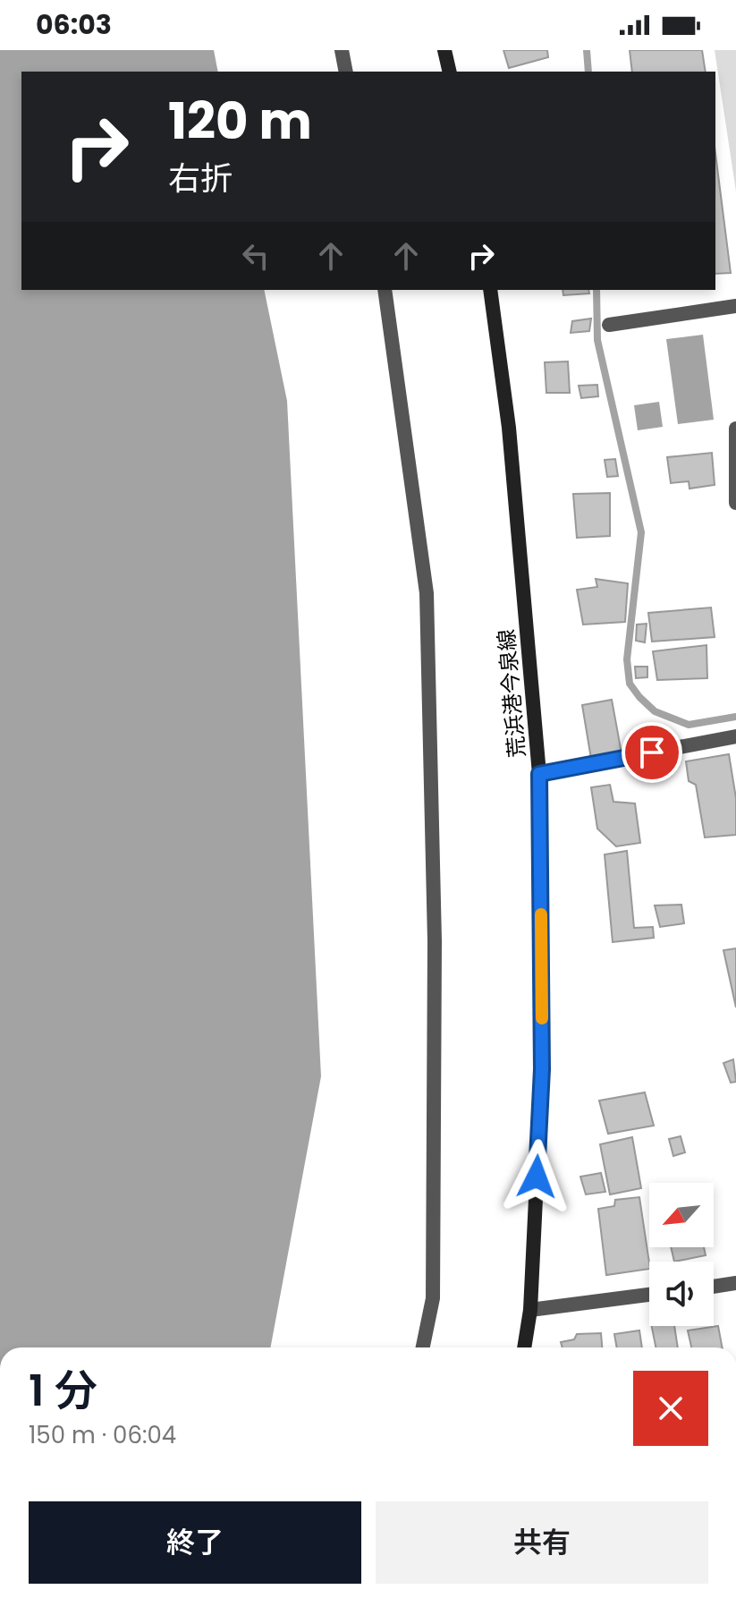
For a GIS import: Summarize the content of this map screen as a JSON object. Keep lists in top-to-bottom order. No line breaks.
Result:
{"streets":{"main road":["荒浜港今泉線"]},"north":"bottom left","page":{"status":"06:03","turn":["120 m","右折"],"heading":["1 分","150 m · 06:04"],"buttons":["終了","共有"]}}
